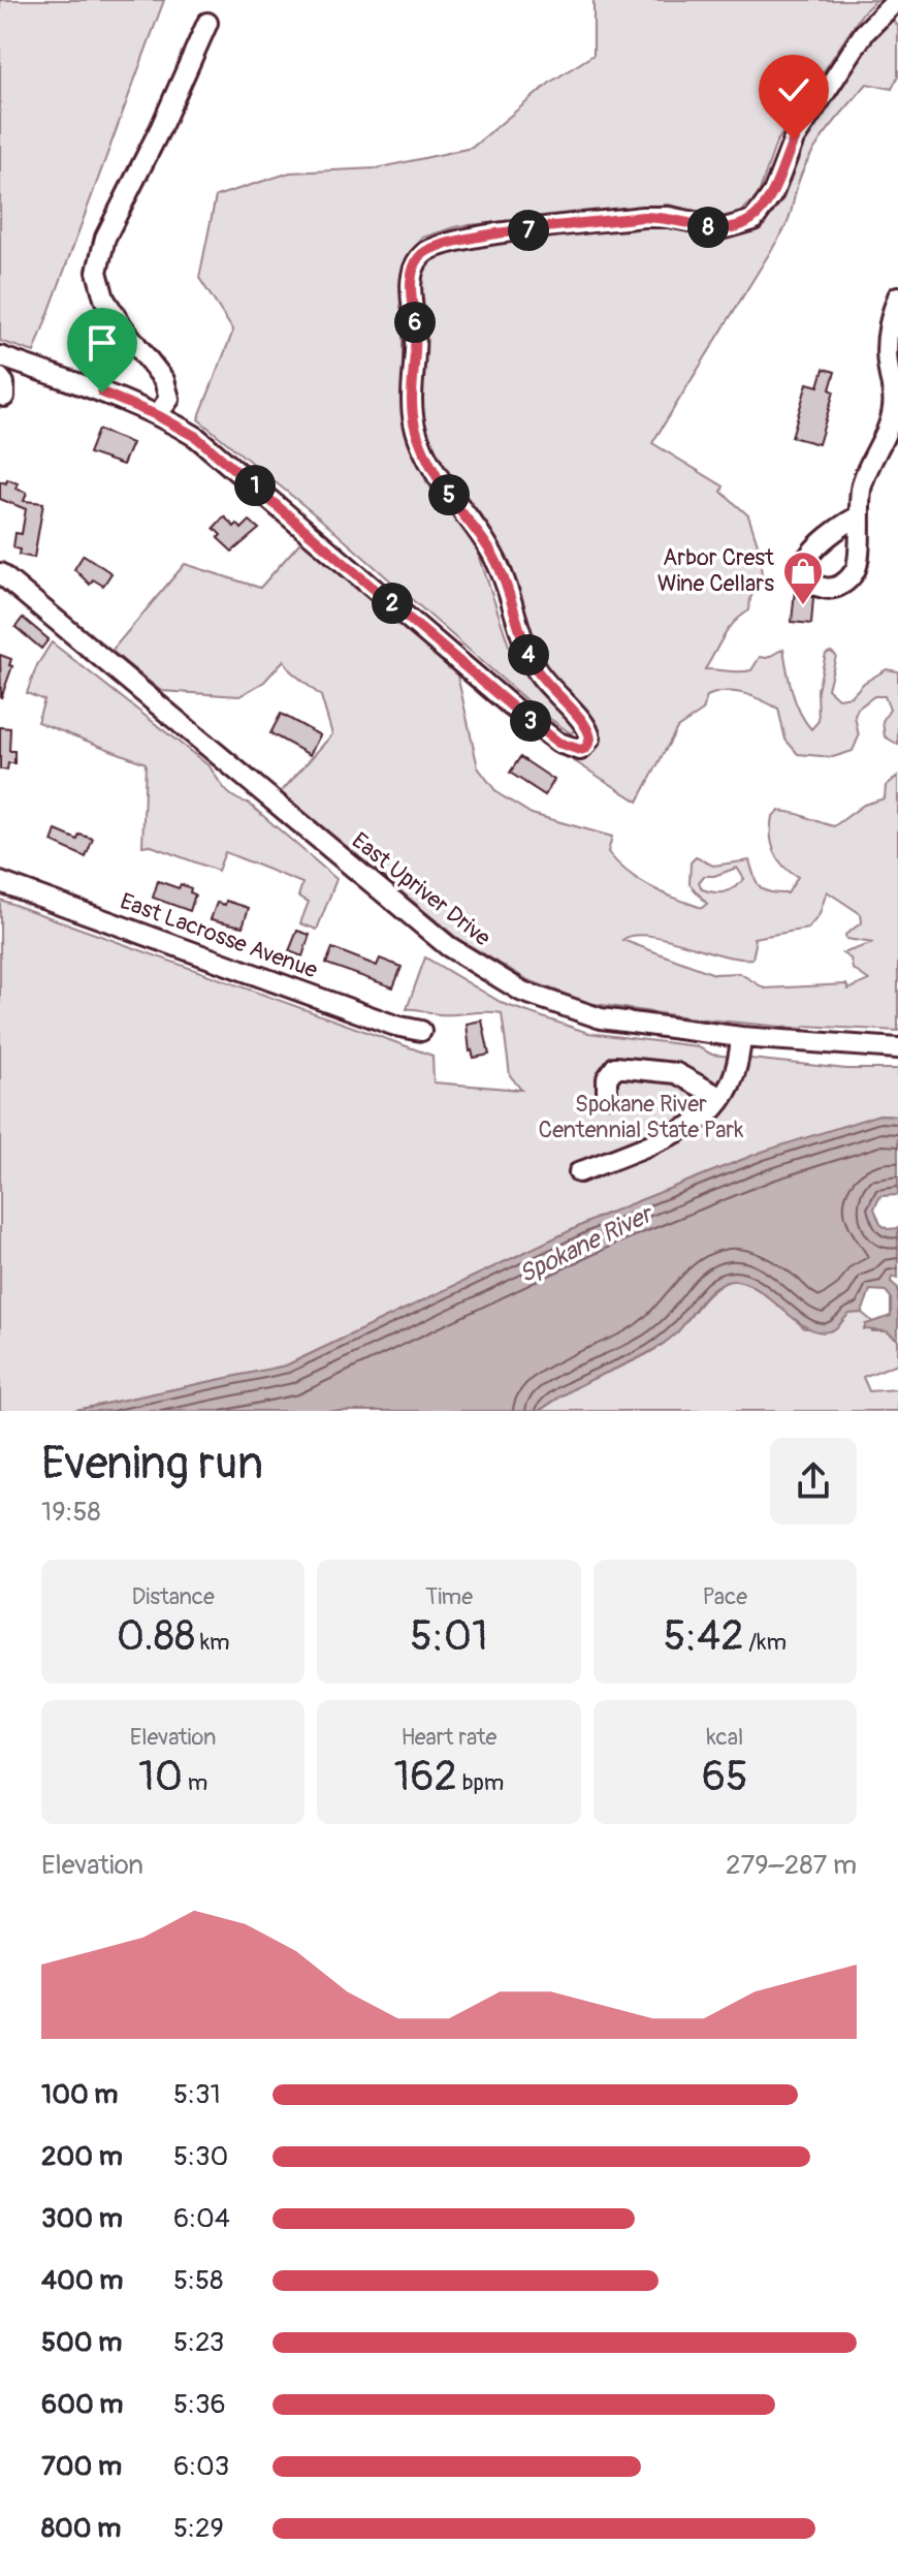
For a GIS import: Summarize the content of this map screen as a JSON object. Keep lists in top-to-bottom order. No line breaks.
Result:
{"streets":{"street":["East Upriver Drive","East Lacrosse Avenue"]},"water":["Spokane River"],"parks":["Spokane River Centennial State Park"],"places":{"shop":["Arbor Crest Wine Cellars"]},"page":{"pins":["8","7","6","1","5","2","4","3"],"heading":["Evening run","19:58"],"stats":[["Distance","0.88 km"],["Time","5:01"],["Pace","5:42 /km"],["Elevation","10 m"],["Heart rate","162 bpm"],["kcal","65"]],"chart":["Elevation","279–287 m"],"list":[{"name":"100 m","note":"5:31"},{"name":"200 m","note":"5:30"},{"name":"300 m","note":"6:04"},{"name":"400 m","note":"5:58"},{"name":"500 m","note":"5:23"},{"name":"600 m","note":"5:36"},{"name":"700 m","note":"6:03"},{"name":"800 m","note":"5:29"}]}}
